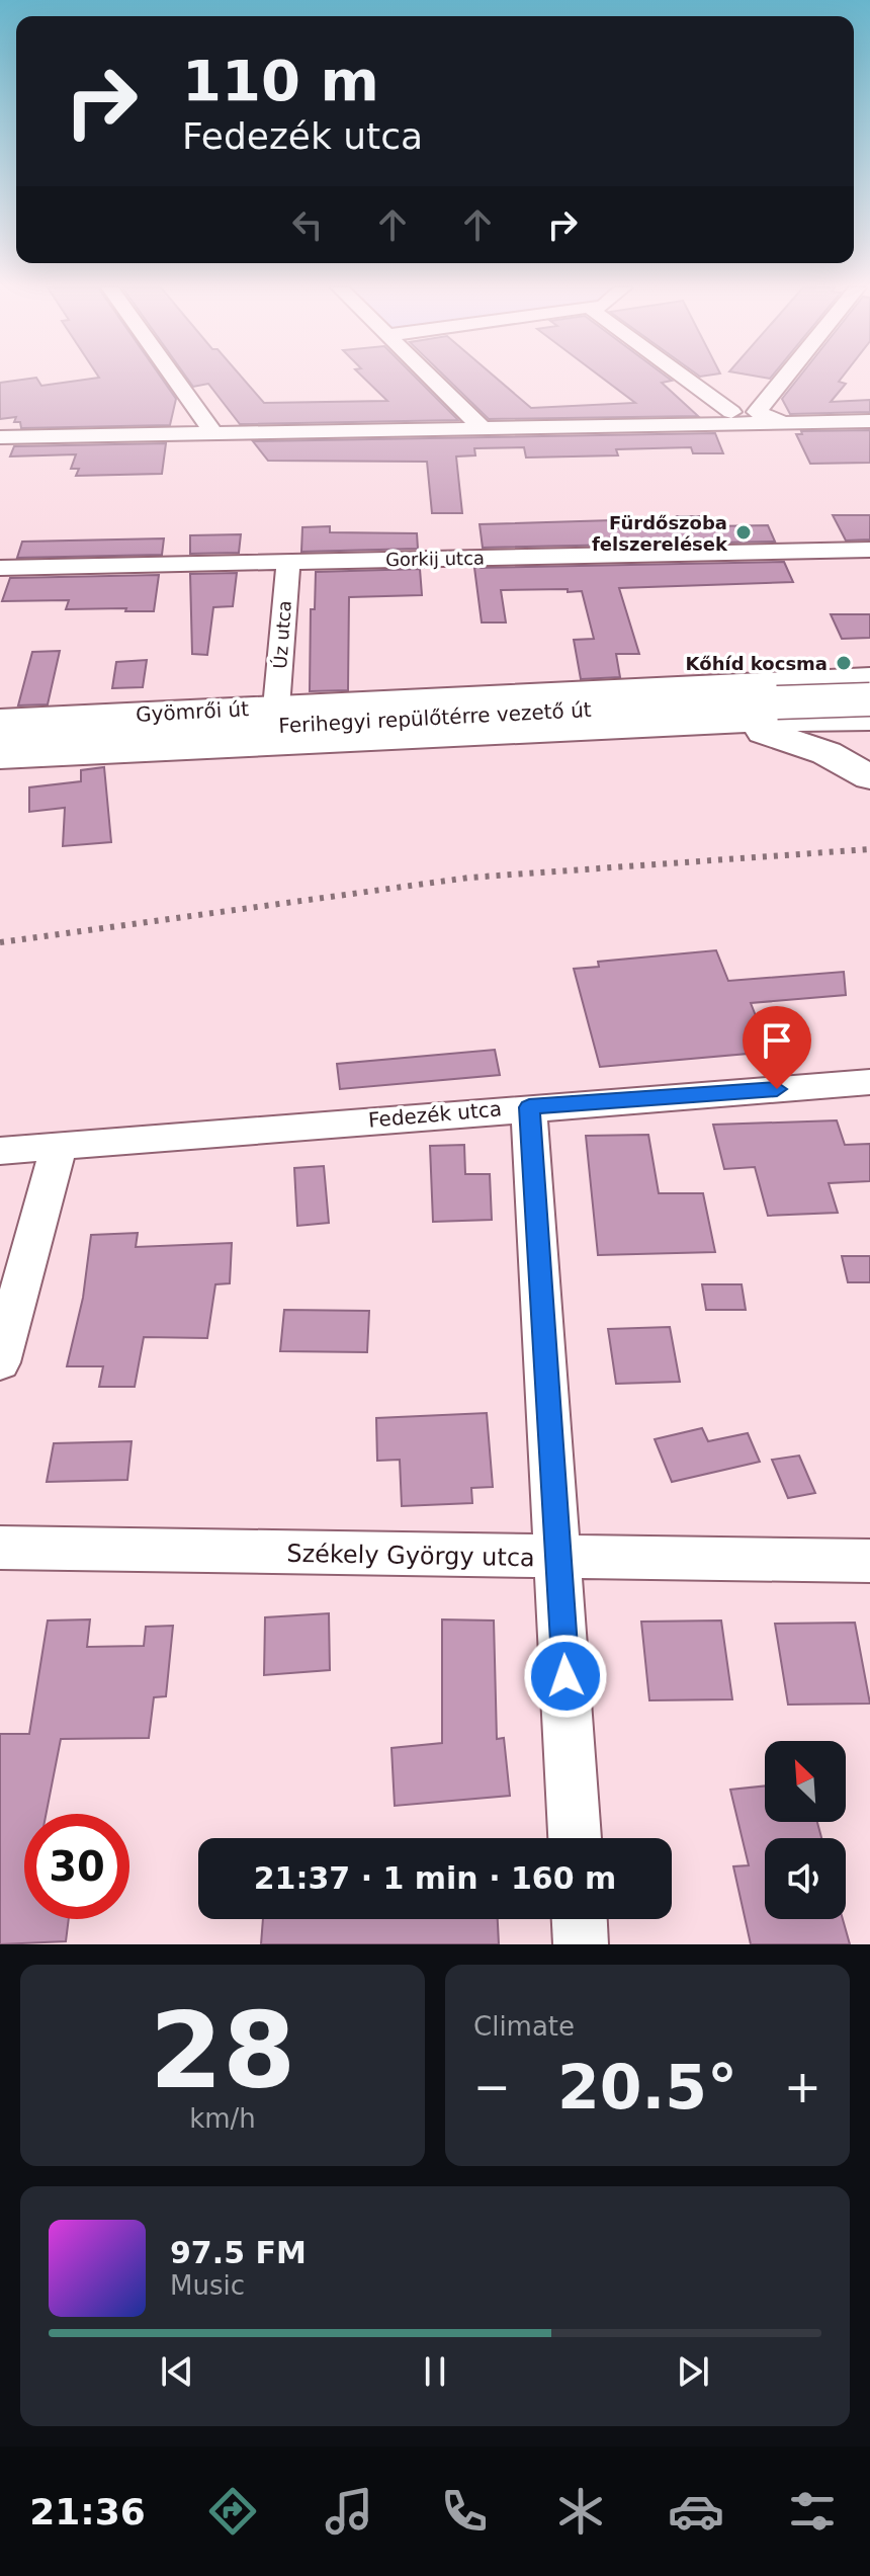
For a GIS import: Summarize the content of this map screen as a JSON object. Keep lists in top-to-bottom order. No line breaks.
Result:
{"streets":{"street":["Gorkij utca","Úz utca","Gyömrői út","Ferihegyi repülőtérre vezető út","Fedezék utca","Székely György utca"]},"crossings":[["Gorkij utca","Úz utca"],["Úz utca","Gyömrői út"],["Gyömrői út","Ferihegyi repülőtérre vezető út"]],"places":["Fürdőszoba felszerelések","Kőhíd kocsma"],"north":"top left","page":{"turn":["110 m","Fedezék utca"],"limit":"30","trip":"21:37 · 1 min · 160 m","tile":[["28","km/h"],"Climate"],"heat":["−","20.5°","+"],"song":["97.5 FM","Music"],"tabs":"21:36"}}
